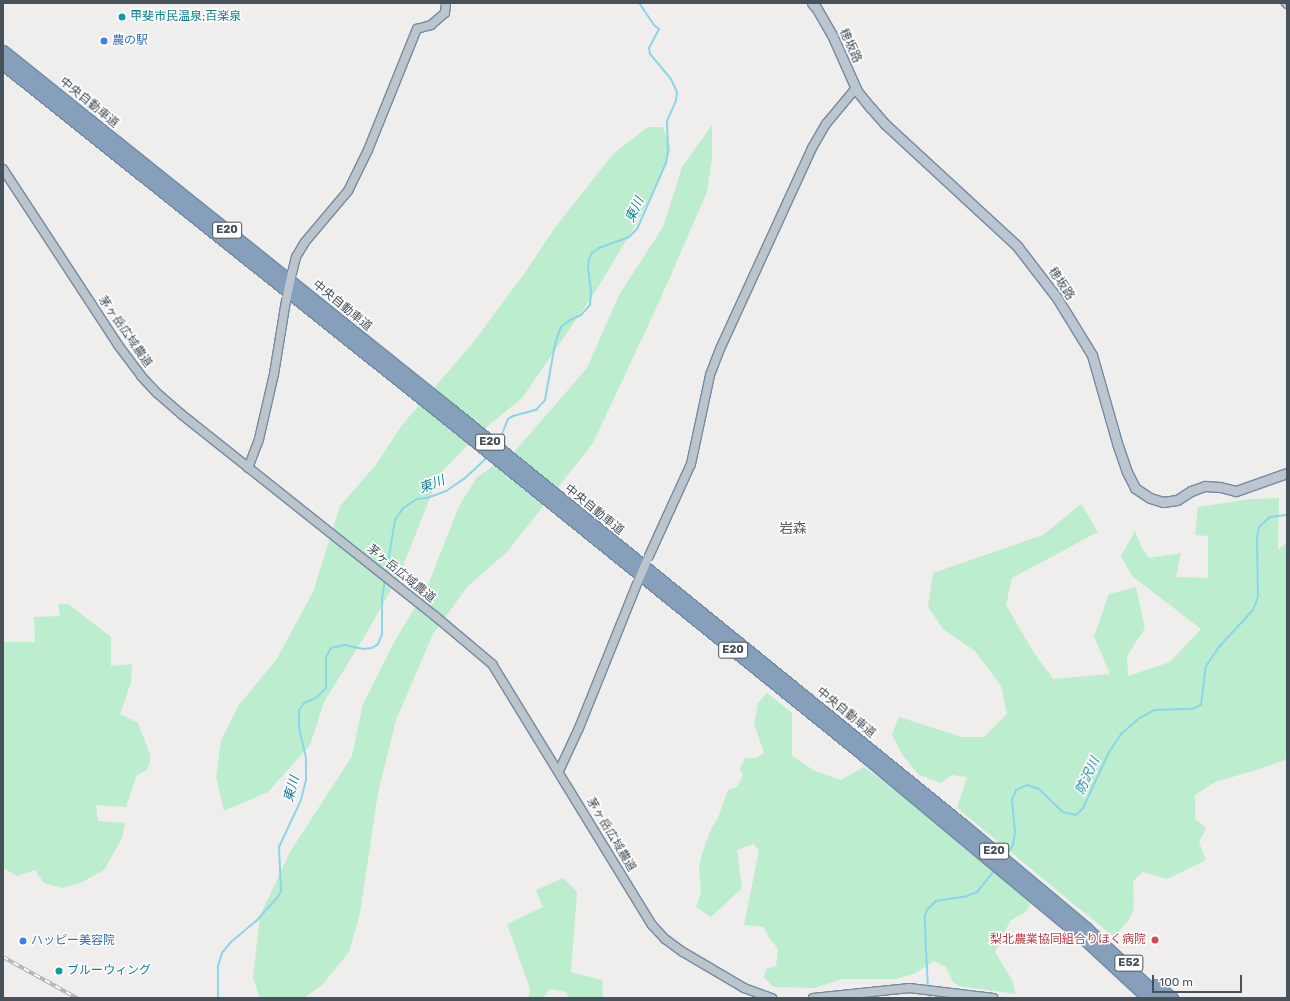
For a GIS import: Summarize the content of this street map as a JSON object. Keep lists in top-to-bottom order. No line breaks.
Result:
{"streets":{"highway":["中央自動車道","E20","E52"],"main road":["穂坂路"],"street":["茅ヶ岳広域農道"]},"crossings":[["中央自動車道","E52"]],"districts":["岩森"],"water":["東川","防沢川"],"places":["甲斐市民温泉;百楽泉","農の駅","梨北農業協同組合りほく病院","ハッピー美容院","ブルーウィング"],"scale_bar":"100 m"}
